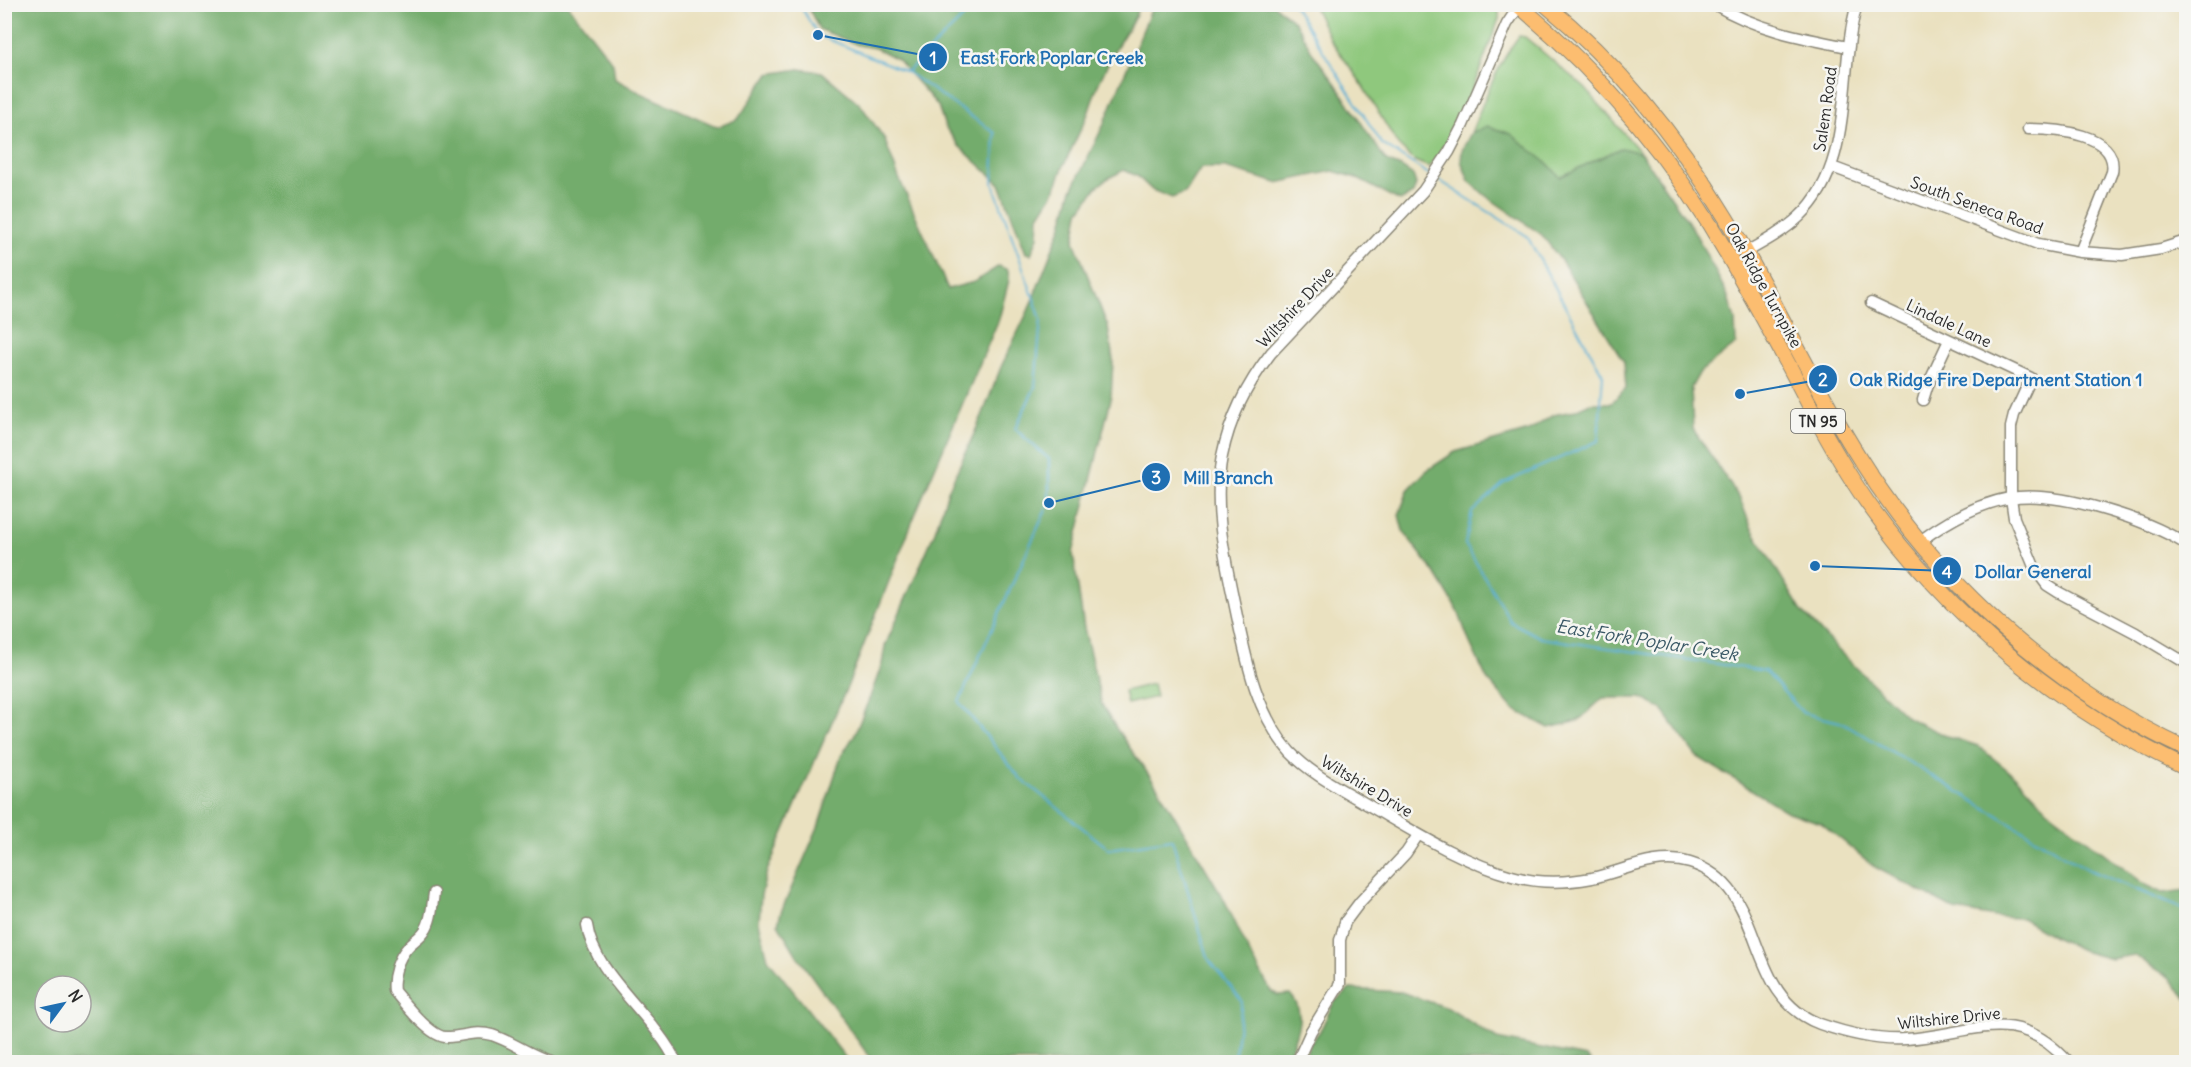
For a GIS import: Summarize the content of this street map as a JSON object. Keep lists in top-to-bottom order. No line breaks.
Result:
{"streets":{"highway":["Oak Ridge Turnpike","TN 95"],"street":["Salem Road","South Seneca Road","Wiltshire Drive","Lindale Lane"]},"crossings":[["Salem Road","South Seneca Road"],["Salem Road","Oak Ridge Turnpike"],["Oak Ridge Turnpike","Wiltshire Drive"]],"water":["East Fork Poplar Creek"],"places":["East Fork Poplar Creek","Oak Ridge Fire Department Station 1","Mill Branch","Dollar General"],"north":"top right"}
